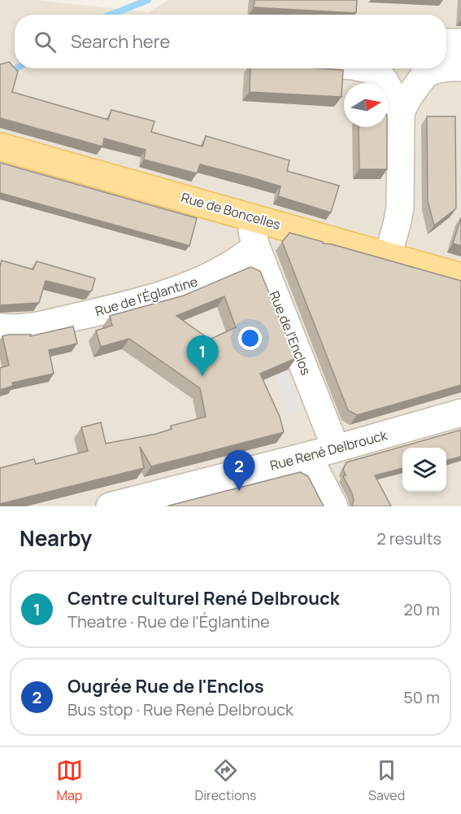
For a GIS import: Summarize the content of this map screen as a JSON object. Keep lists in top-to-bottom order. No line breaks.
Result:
{"streets":{"main road":["Rue de Boncelles"],"street":["Rue de l'Églantine","Rue de l'Enclos","Rue René Delbrouck"]},"crossings":[["Rue de Boncelles","Rue de l'Enclos"],["Rue de l'Églantine","Rue de l'Enclos"],["Rue de l'Enclos","Rue René Delbrouck"]],"north":"right","page":{"search":"Search here","pins":["1","2"],"heading":["Nearby","2 results"],"list":[{"mark":"1","name":"Centre culturel René Delbrouck","note":"Theatre · Rue de l'Églantine","value":"20 m"},{"mark":"2","name":"Ougrée Rue de l'Enclos","note":"Bus stop · Rue René Delbrouck","value":"50 m"}],"nav":["Map","Directions","Saved"]}}
